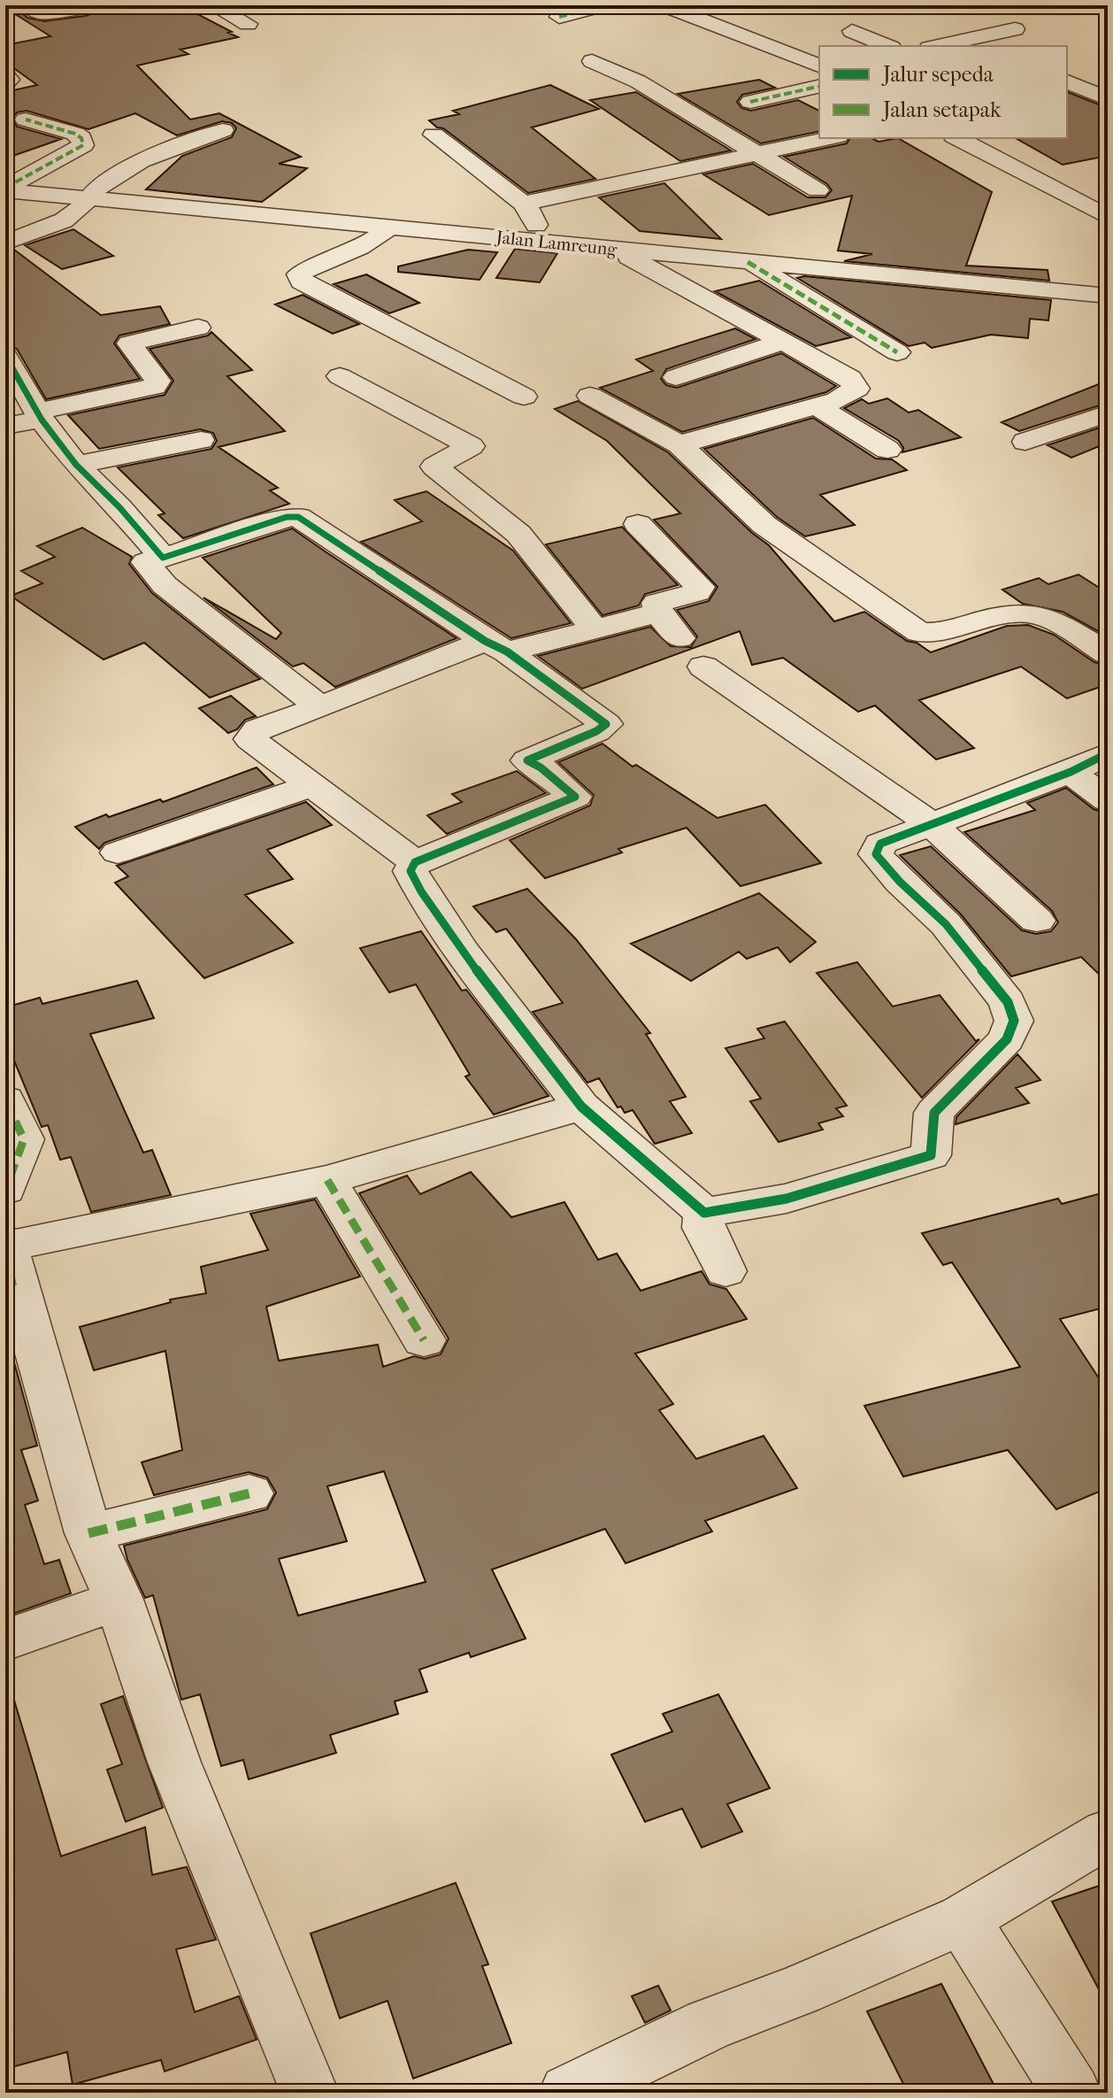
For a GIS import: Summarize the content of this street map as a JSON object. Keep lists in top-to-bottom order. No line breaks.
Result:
{"streets":{"street":["Jalan Lamreung"]},"legend":["Jalur sepeda","Jalan setapak"]}
